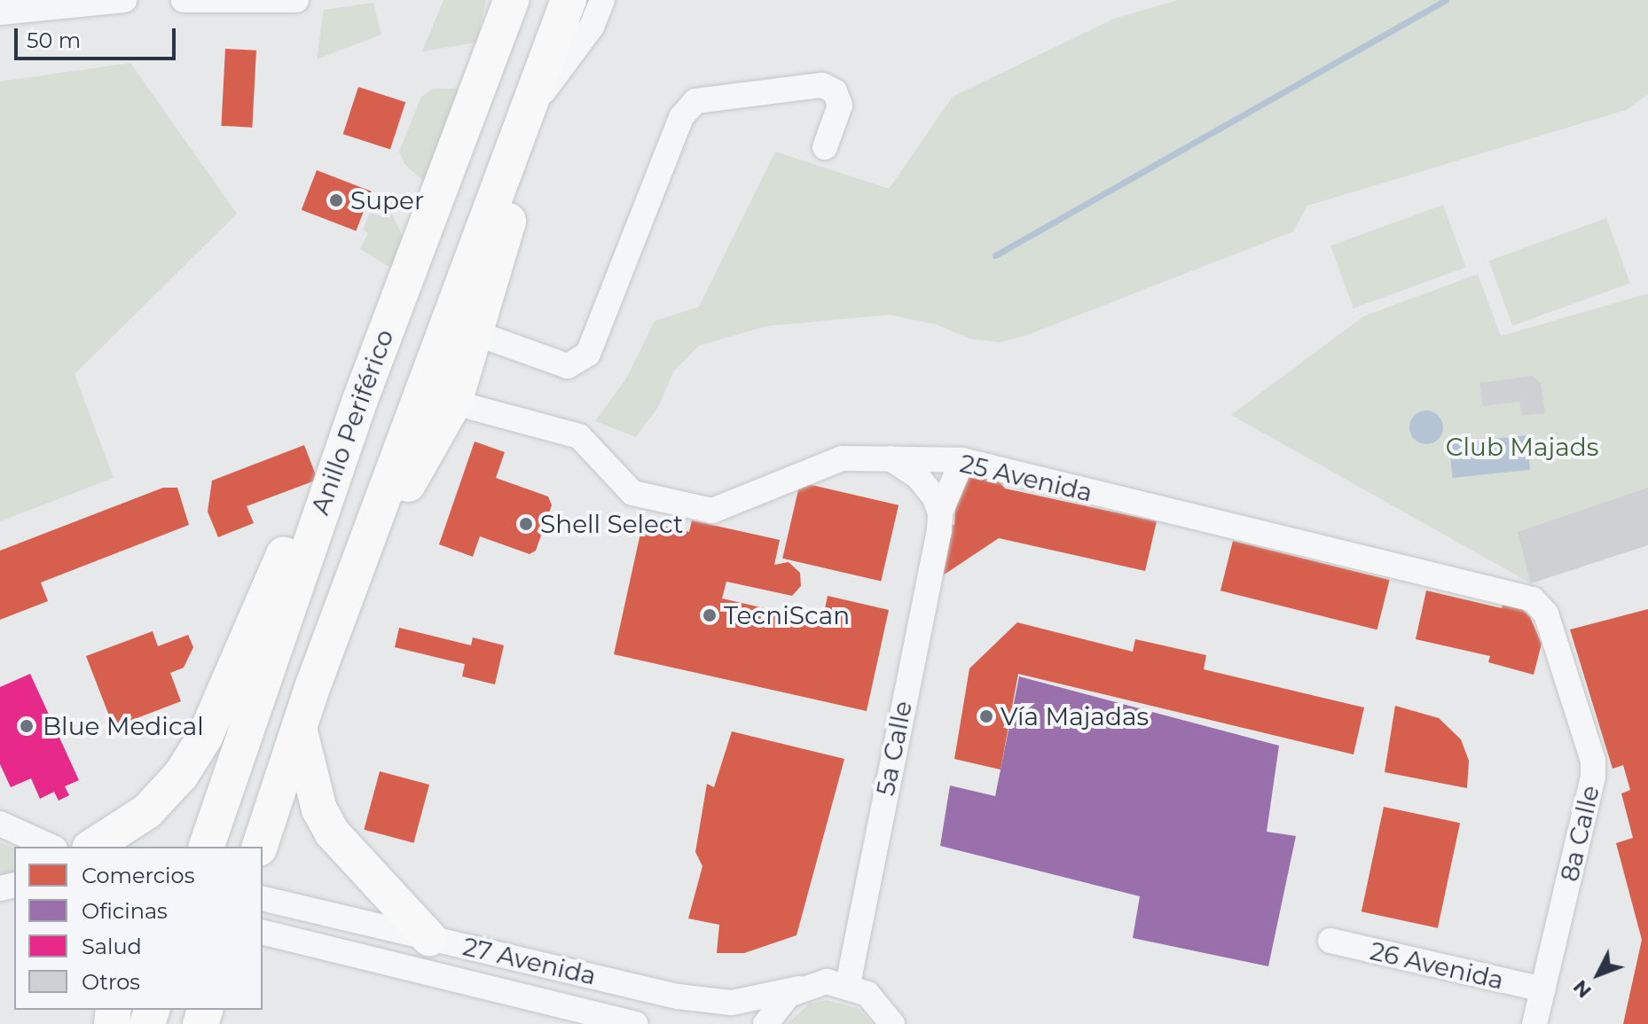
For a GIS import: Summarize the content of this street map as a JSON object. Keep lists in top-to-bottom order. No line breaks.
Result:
{"streets":{"highway":["Anillo Periférico"],"street":["25 Avenida","5a Calle","8a Calle","27 Avenida","26 Avenida"]},"crossings":[["25 Avenida","5a Calle"],["25 Avenida","8a Calle"],["5a Calle","27 Avenida"],["8a Calle","26 Avenida"]],"parks":["Club Majads"],"places":["Super","Shell Select","TecniScan","Vía Majadas","Blue Medical"],"legend":["Comercios","Oficinas","Salud","Otros"],"scale_bar":"50 m","north":"bottom left"}
